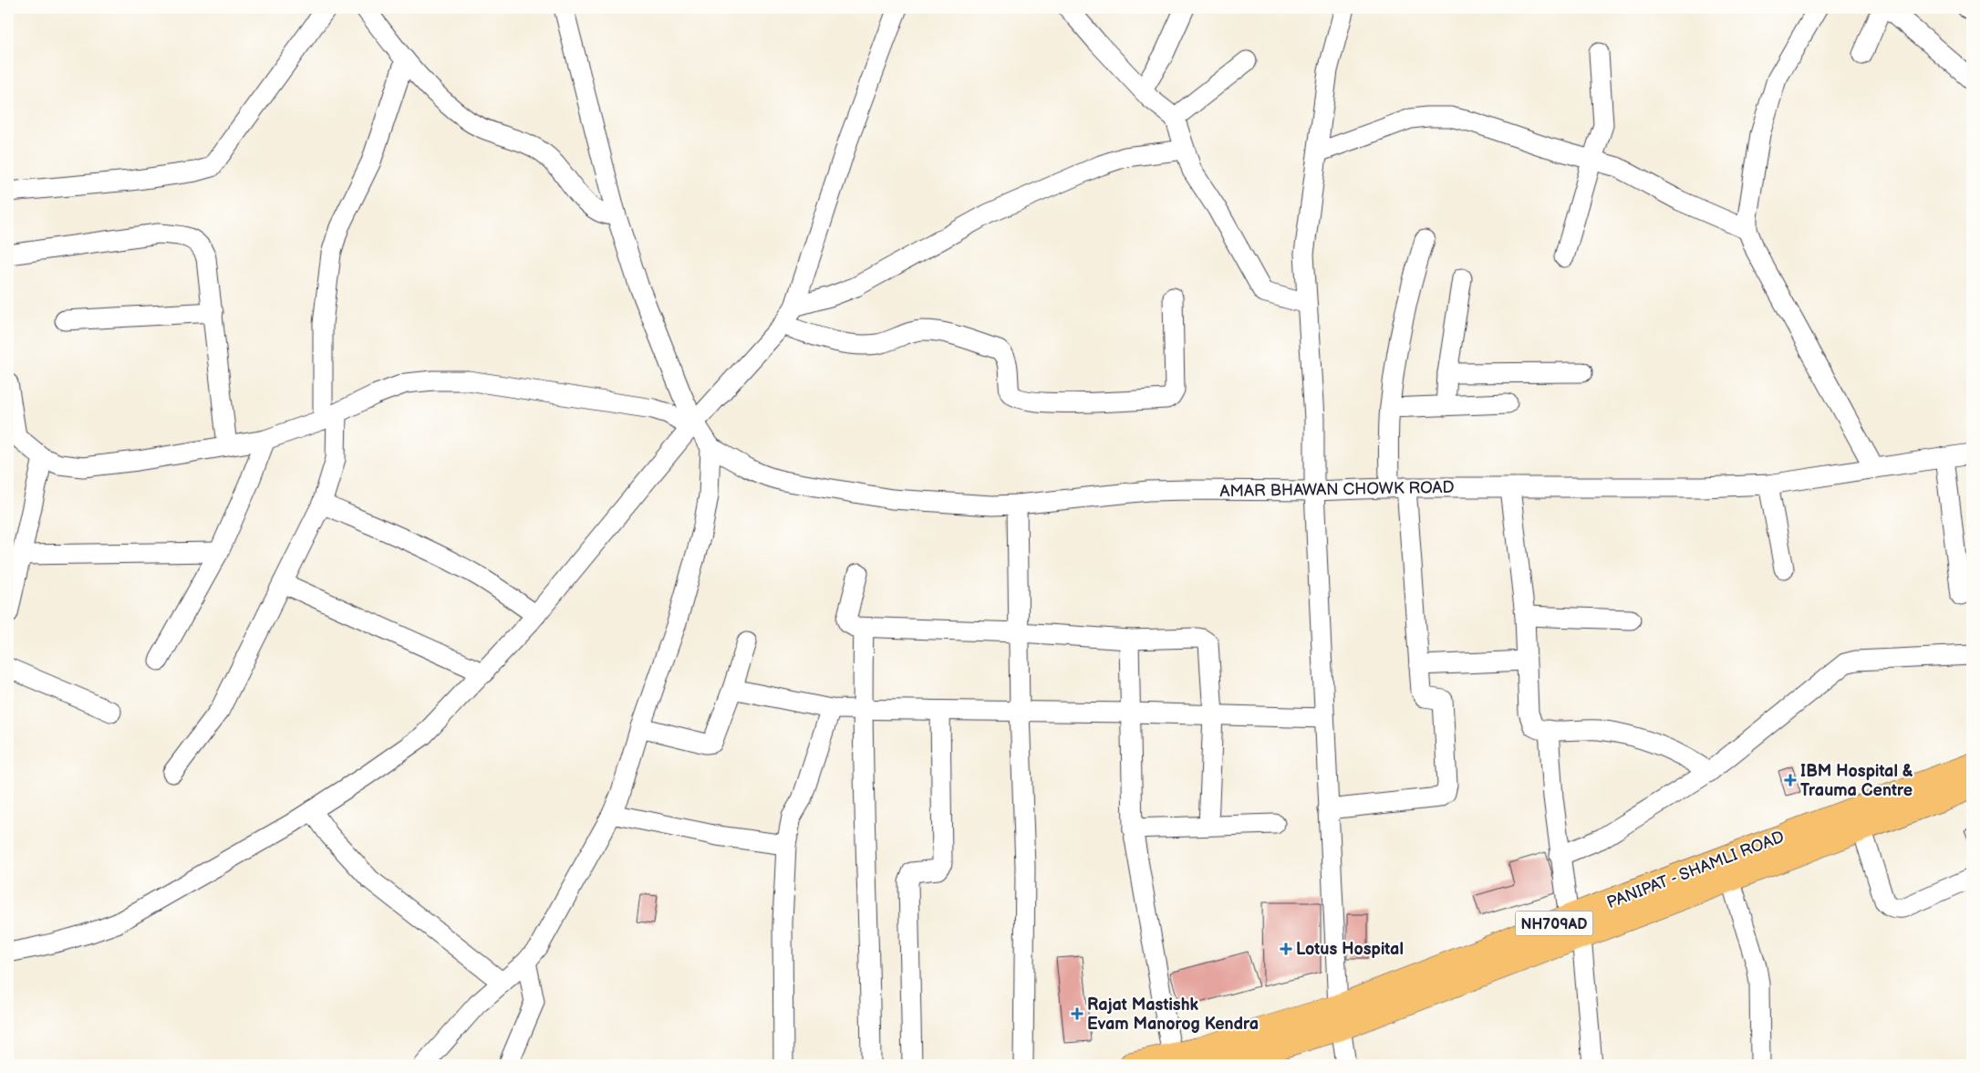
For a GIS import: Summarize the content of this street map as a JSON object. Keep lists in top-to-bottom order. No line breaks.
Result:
{"streets":{"highway":["PANIPAT - SHAMLI ROAD","NH709AD"],"street":["AMAR BHAWAN CHOWK ROAD"]},"places":{"health":["IBM Hospital & Trauma Centre","Lotus Hospital","Rajat Mastishk Evam Manorog Kendra"]}}
